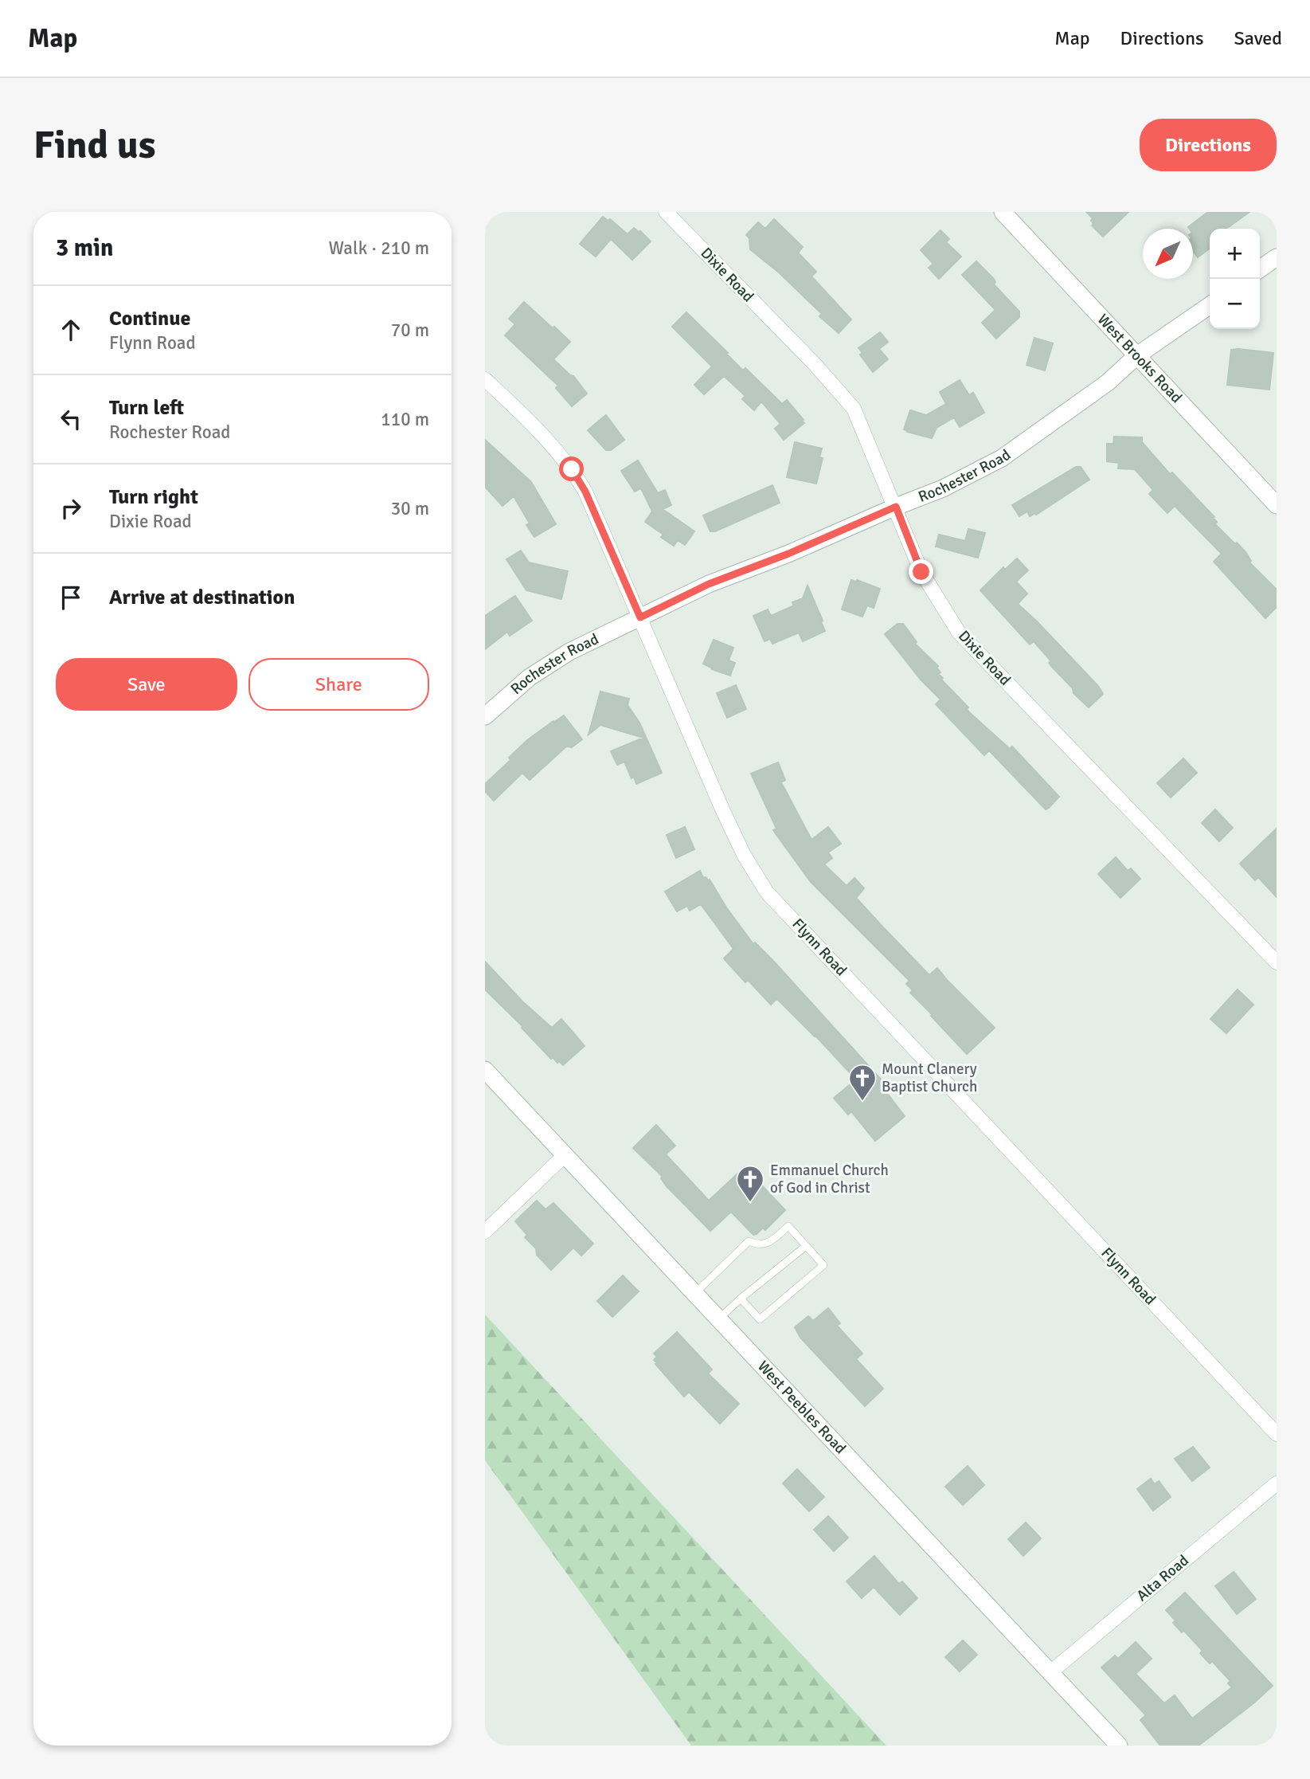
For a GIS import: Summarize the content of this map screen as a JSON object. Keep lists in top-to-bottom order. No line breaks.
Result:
{"streets":{"street":["Dixie Road","West Brooks Road","Rochester Road","Flynn Road","West Peebles Road","Alta Road"]},"crossings":[["Dixie Road","Rochester Road"],["West Brooks Road","Rochester Road"],["Rochester Road","Flynn Road"],["West Peebles Road","Alta Road"]],"places":{"church":["Mount Clanery Baptist Church","Emmanuel Church of God in Christ"]},"north":"bottom left","page":{"header":"Map","nav":["Map","Directions","Saved"],"buttons":["Directions",["Save","Share"]],"title":"Find us","heading":["3 min","Walk · 210 m"],"map_buttons":["+","−"],"list":[["Continue","Flynn Road","70 m"],["Turn left","Rochester Road","110 m"],["Turn right","Dixie Road","30 m"],"Arrive at destination"]}}
